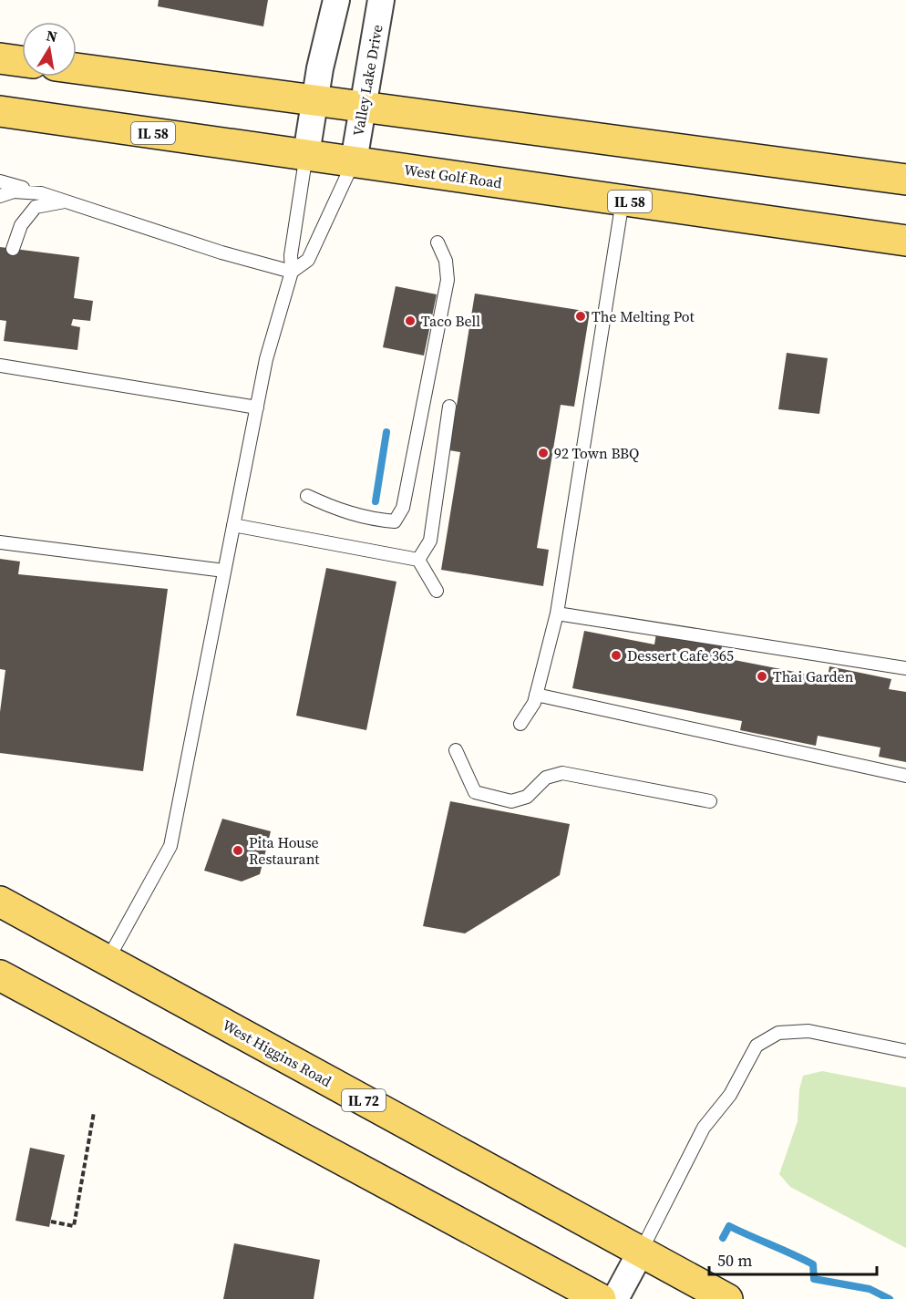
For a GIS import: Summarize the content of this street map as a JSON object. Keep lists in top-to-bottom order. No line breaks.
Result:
{"streets":{"main road":["IL 58","West Golf Road","West Higgins Road","IL 72"],"street":["Valley Lake Drive"]},"crossings":[["Valley Lake Drive","West Golf Road"]],"places":["The Melting Pot","Taco Bell","92 Town BBQ","Dessert Cafe 365","Thai Garden","Pita House Restaurant"],"scale_bar":"50 m","north":"top"}
